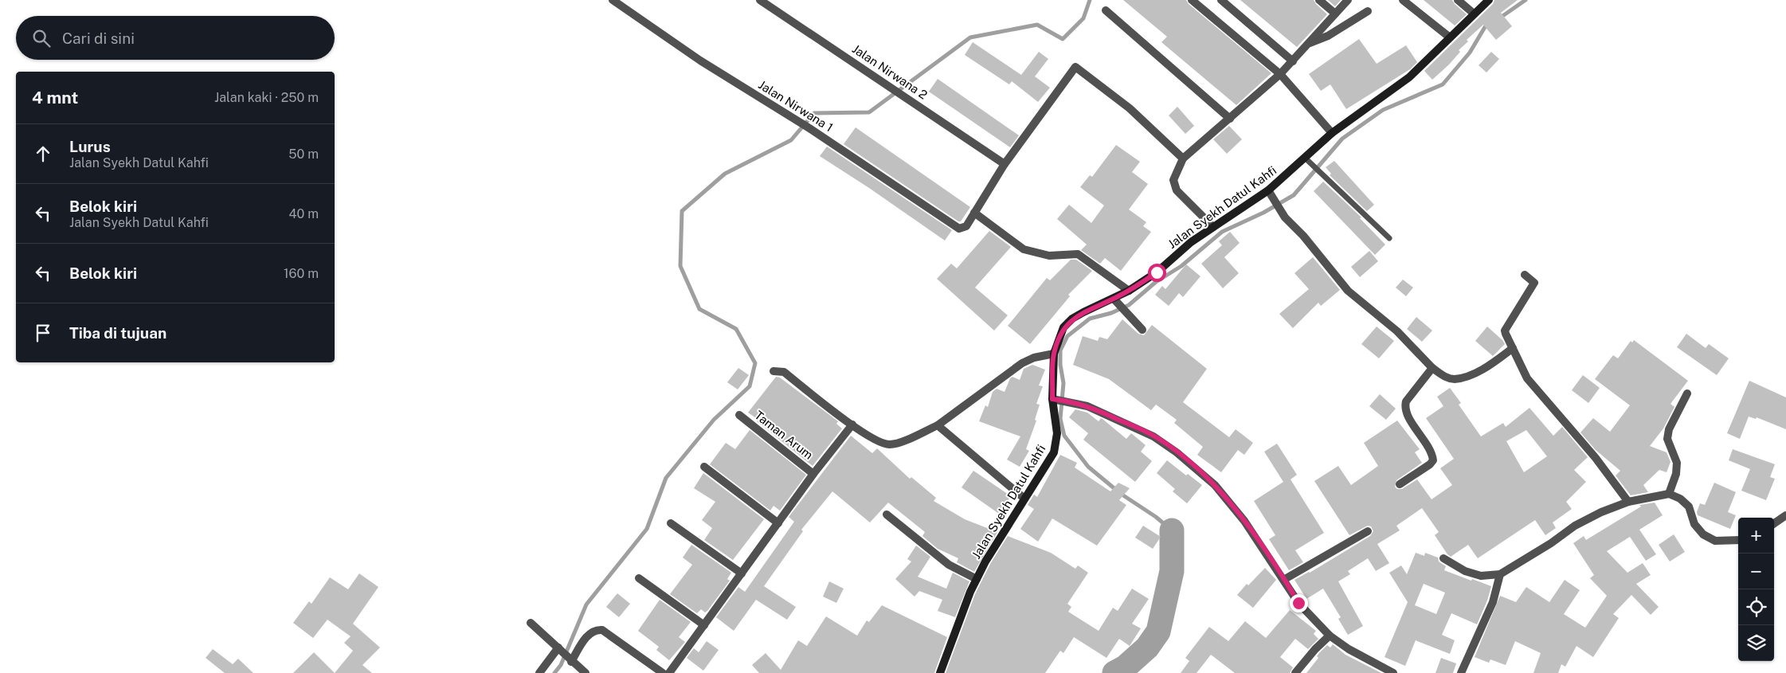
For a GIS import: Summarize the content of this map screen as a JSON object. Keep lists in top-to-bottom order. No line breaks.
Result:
{"streets":{"street":["Jalan Nirwana 2","Jalan Nirwana 1","Jalan Syekh Datul Kahfi","Taman Arum"]},"page":{"search":"Cari di sini","heading":["4 mnt","Jalan kaki · 250 m"],"list":[["Lurus","Jalan Syekh Datul Kahfi","50 m"],["Belok kiri","Jalan Syekh Datul Kahfi","40 m"],["Belok kiri","160 m"],"Tiba di tujuan"],"map_buttons":["+","−"]}}
